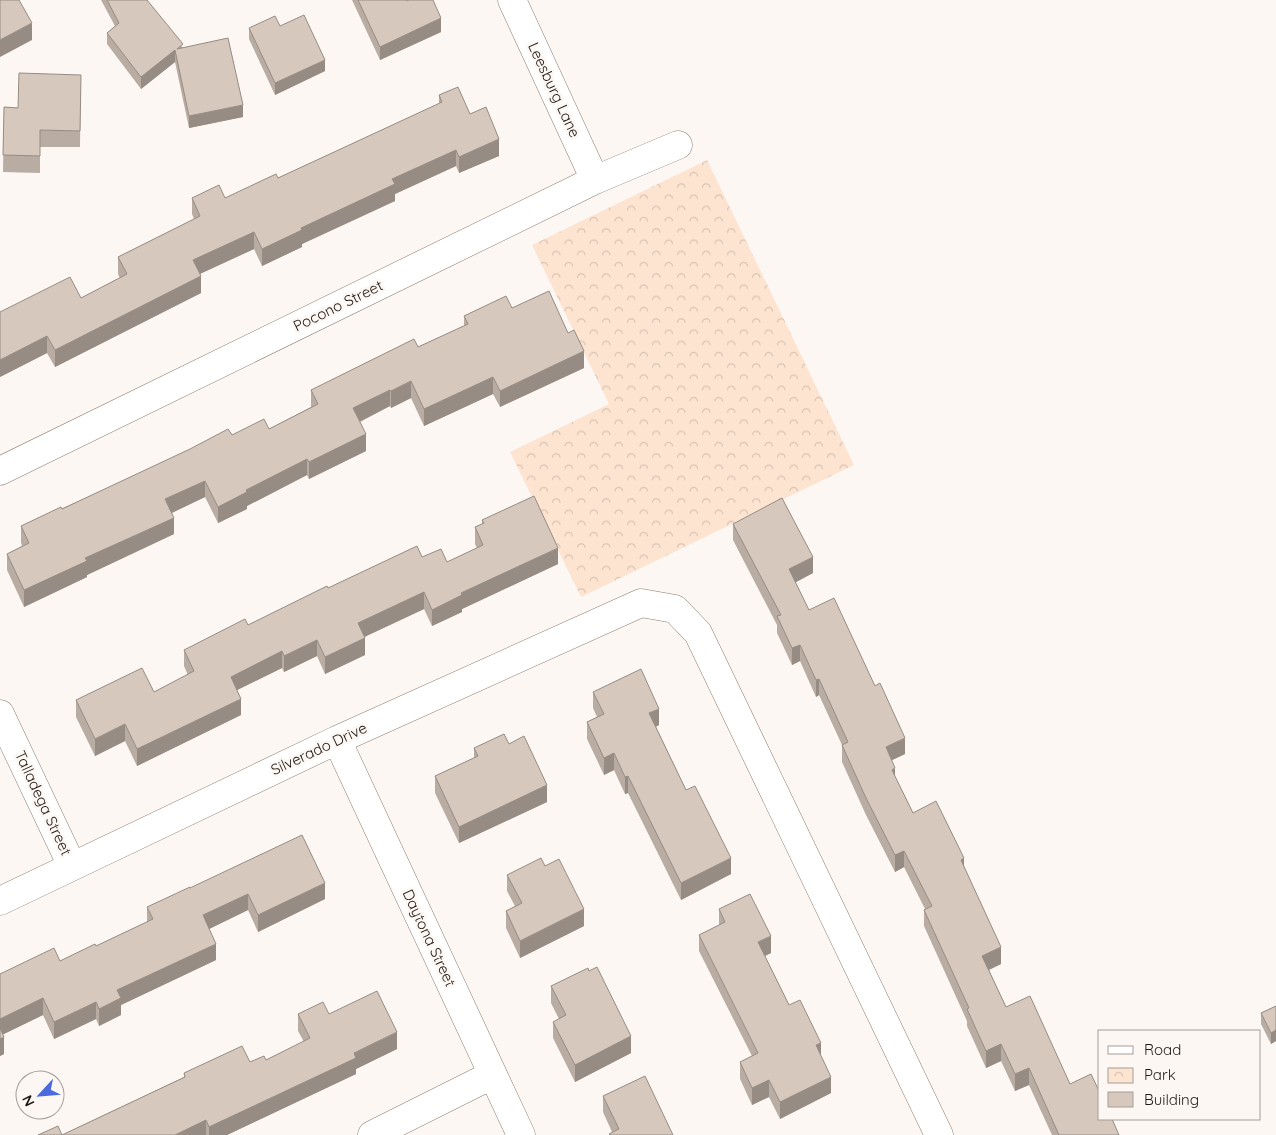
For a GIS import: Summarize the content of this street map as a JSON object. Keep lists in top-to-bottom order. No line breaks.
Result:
{"streets":{"street":["Leesburg Lane","Pocono Street","Silverado Drive","Talladega Street","Daytona Street"]},"crossings":[["Leesburg Lane","Pocono Street"],["Silverado Drive","Talladega Street"],["Silverado Drive","Daytona Street"]],"legend":["Road","Park","Building"],"north":"bottom left"}
